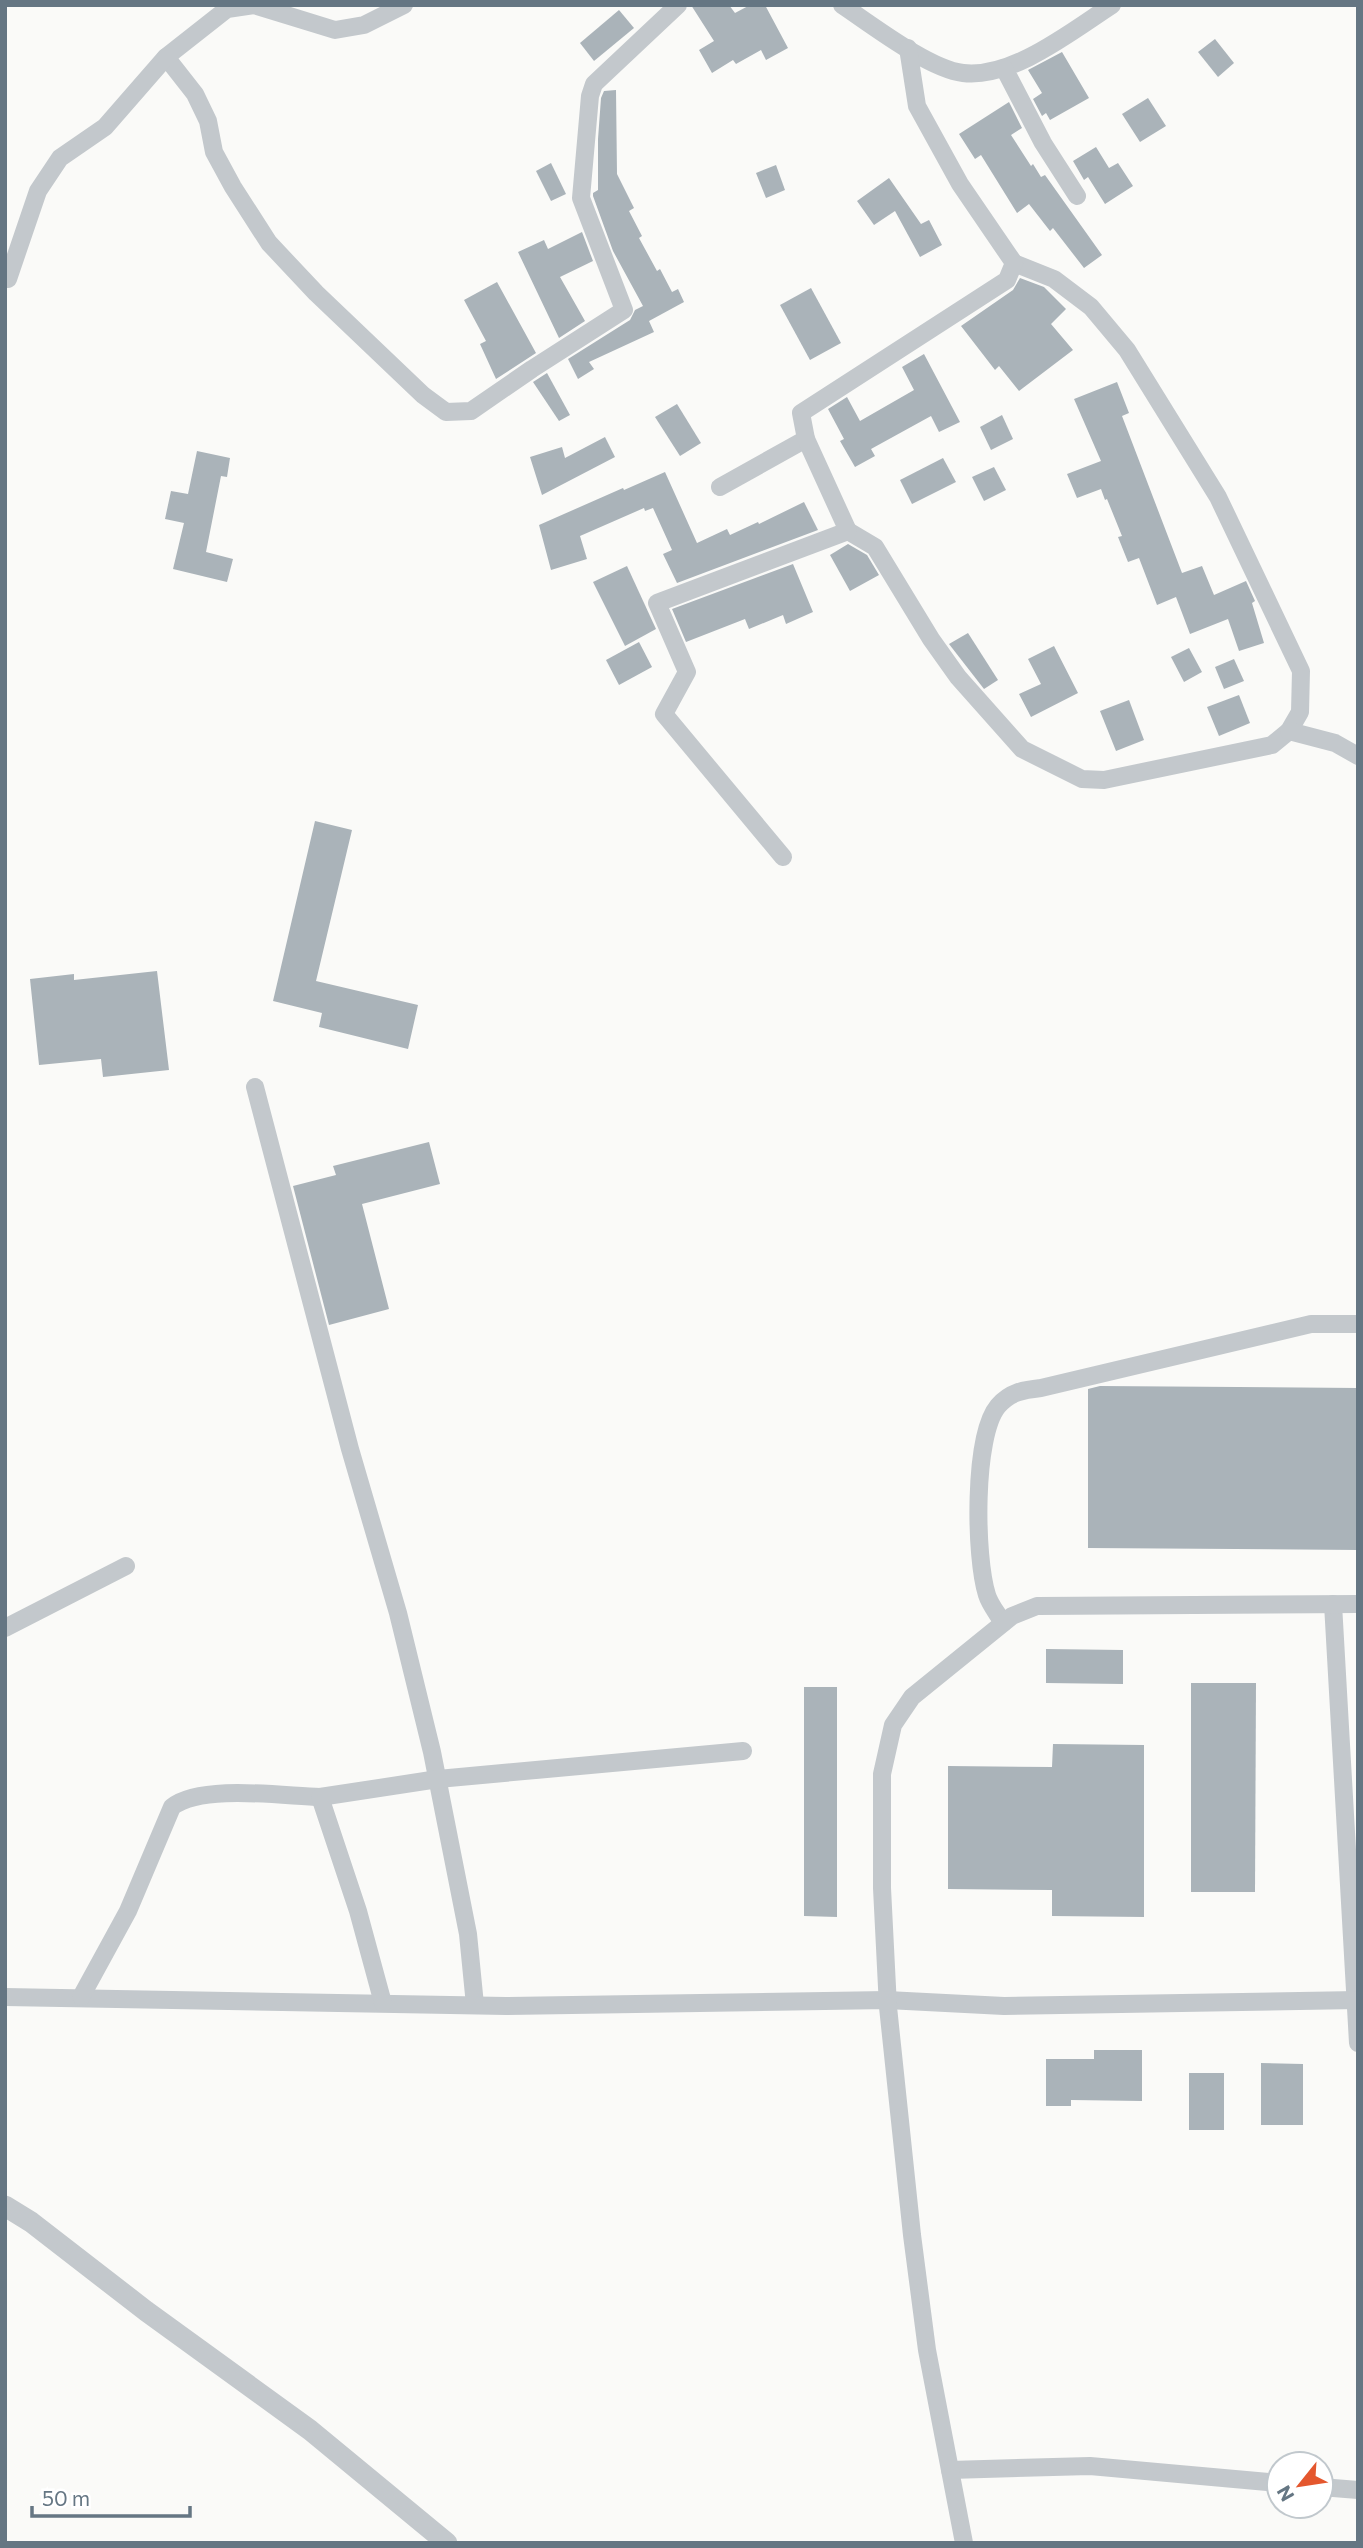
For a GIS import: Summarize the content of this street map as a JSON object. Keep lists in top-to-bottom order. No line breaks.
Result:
{"scale_bar":"50 m","north":"bottom left"}
